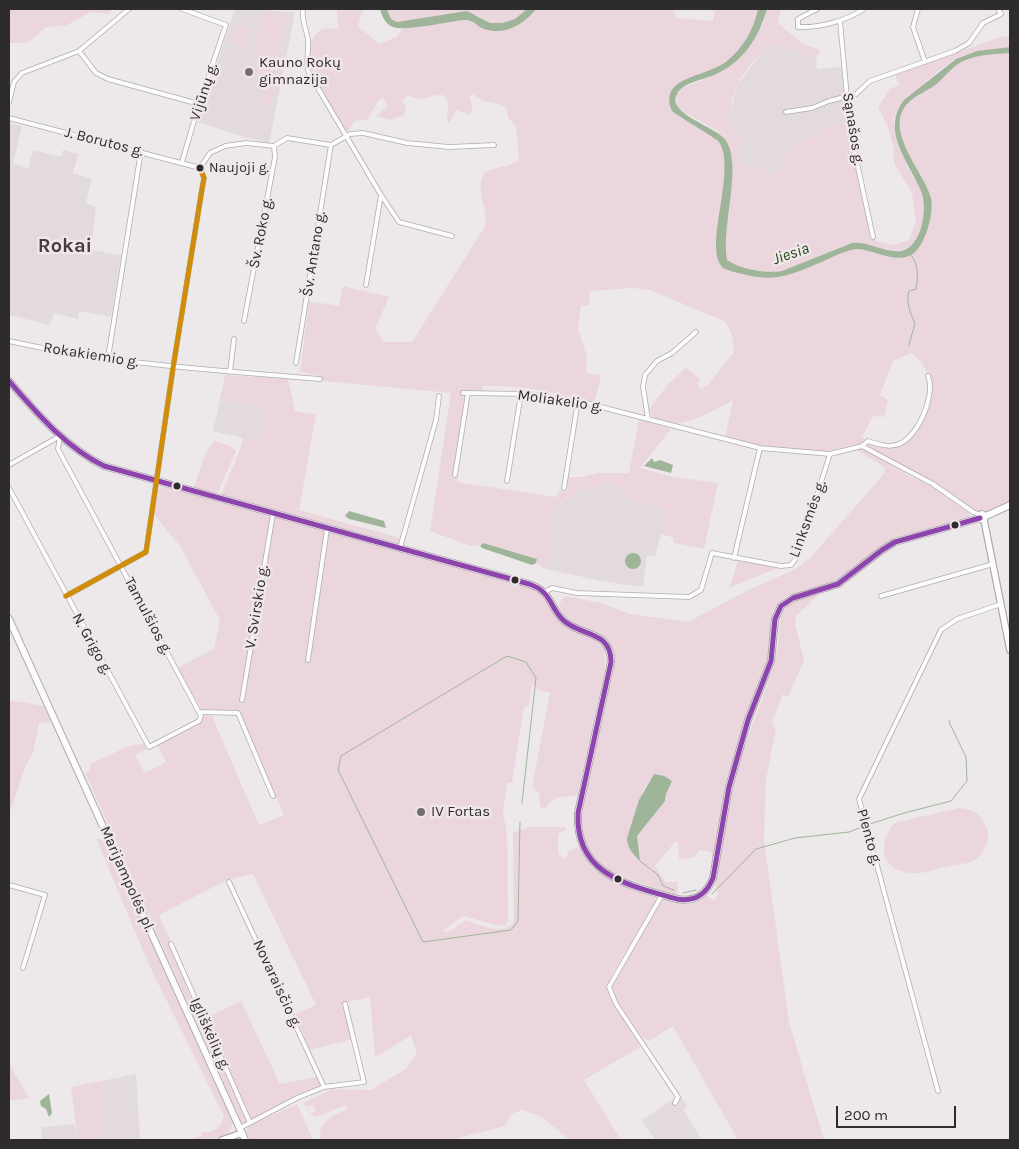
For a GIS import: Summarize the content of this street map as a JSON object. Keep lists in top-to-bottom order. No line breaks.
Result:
{"streets":{"main road":["Marijampolės pl."],"street":["Vijūnų g.","Sąnašos g.","J. Borutos g.","Šv. Roko g.","Šv. Antano g.","Rokakiemio g.","Moliakelio g.","Linksmės g.","V. Svirskio g.","Tamulšios g.","N. Grigo g.","Plento g.","Novaraisčio g.","Igliškėlių g."]},"crossings":[["Vijūnų g.","J. Borutos g."],["Moliakelio g.","Linksmės g."],["Tamulšios g.","N. Grigo g."]],"districts":["Rokai"],"water":["Jiesia"],"places":["Kauno Rokų gimnazija","Naujoji g.","IV Fortas"],"scale_bar":"200 m"}
